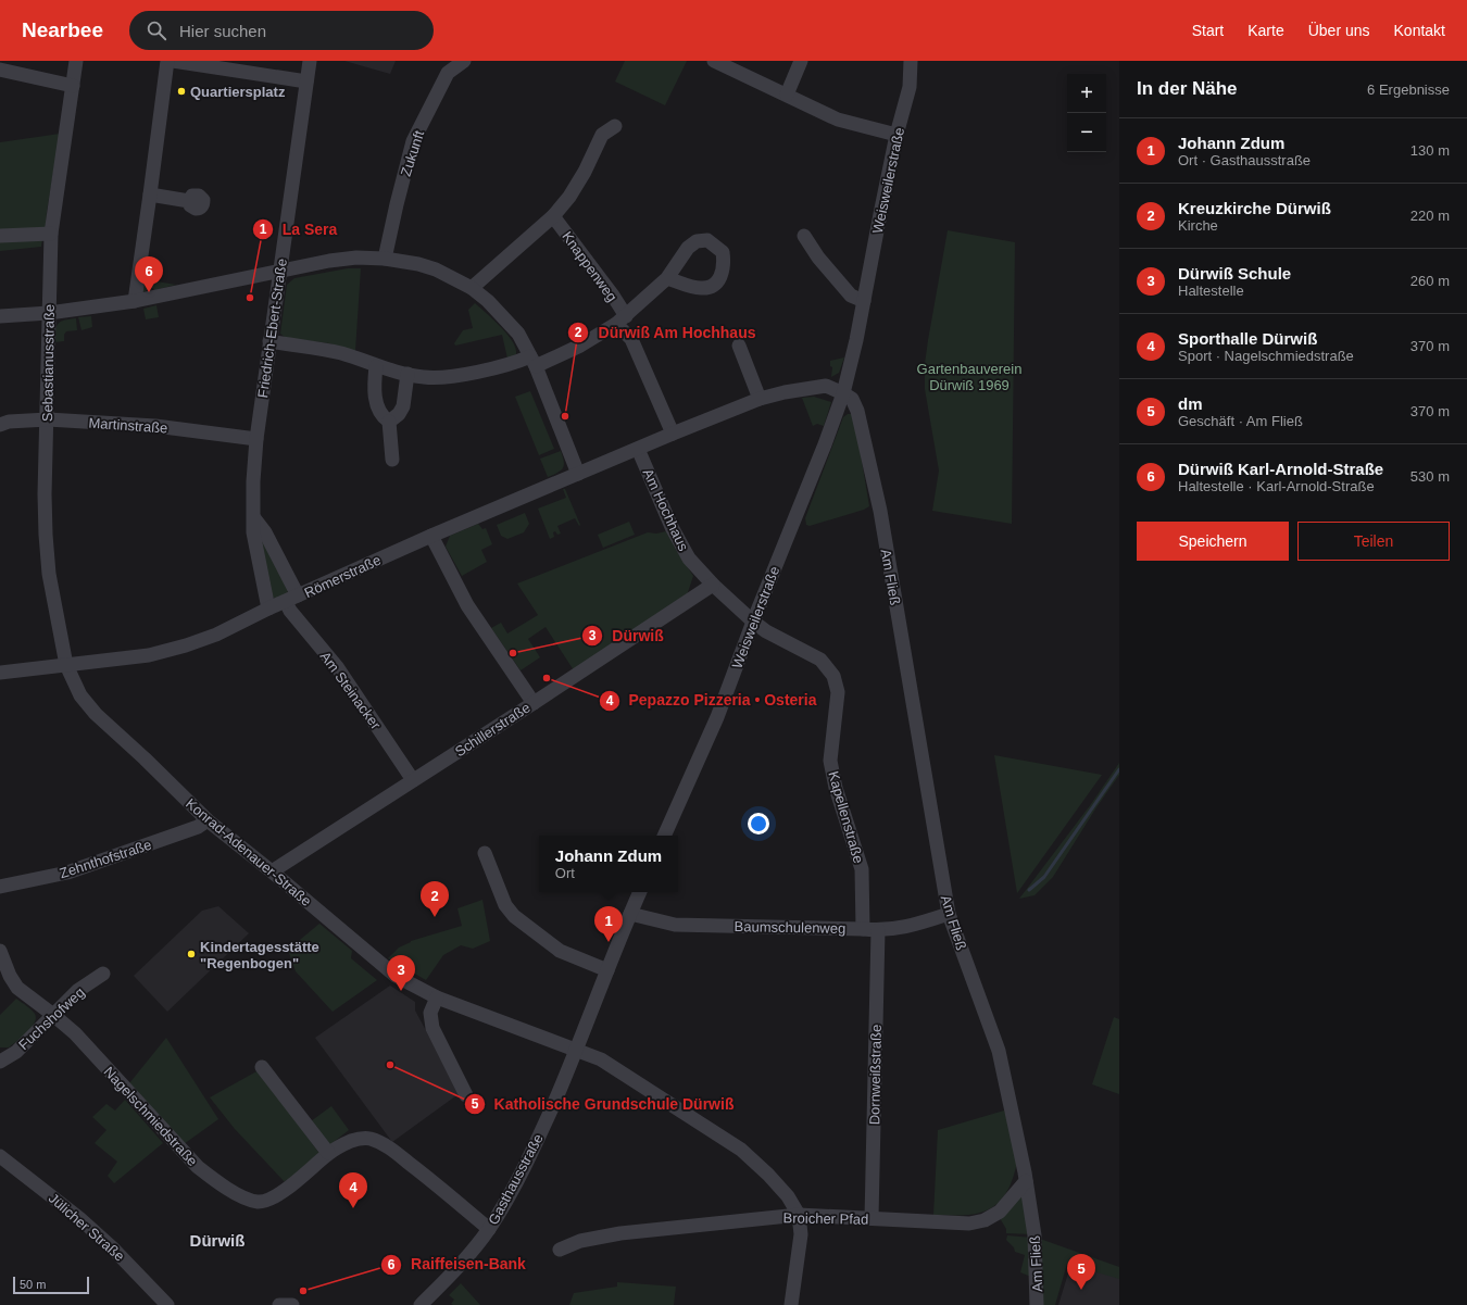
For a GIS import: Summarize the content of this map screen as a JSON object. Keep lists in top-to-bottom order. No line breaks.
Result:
{"streets":{"street":["Zukunft","Weisweilerstraße","Knappenweg","Friedrich-Ebert-Straße","Sebastianusstraße","Martinstraße","Am Hochhaus","Römerstraße","Am Fließ","Am Steinacker","Schillerstraße","Kapellenstraße","Konrad-Adenauer-Straße","Zehnthofstraße","Baumschulenweg","Fuchshofweg","Dornweißstraße","Nagelschmiedstraße","Gasthausstraße","Broicher Pfad","Jülicher Straße"]},"crossings":[["Weisweilerstraße","Am Hochhaus"],["Weisweilerstraße","Römerstraße"],["Weisweilerstraße","Am Fließ"],["Weisweilerstraße","Kapellenstraße"],["Knappenweg","Friedrich-Ebert-Straße"],["Friedrich-Ebert-Straße","Martinstraße"],["Friedrich-Ebert-Straße","Römerstraße"],["Sebastianusstraße","Martinstraße"],["Sebastianusstraße","Römerstraße"],["Sebastianusstraße","Konrad-Adenauer-Straße"],["Am Hochhaus","Römerstraße"],["Am Hochhaus","Schillerstraße"],["Am Hochhaus","Kapellenstraße"],["Römerstraße","Am Fließ"],["Römerstraße","Am Steinacker"],["Römerstraße","Konrad-Adenauer-Straße"],["Am Fließ","Baumschulenweg"],["Am Fließ","Broicher Pfad"],["Am Steinacker","Schillerstraße"],["Schillerstraße","Konrad-Adenauer-Straße"],["Kapellenstraße","Baumschulenweg"],["Konrad-Adenauer-Straße","Zehnthofstraße"],["Konrad-Adenauer-Straße","Gasthausstraße"],["Konrad-Adenauer-Straße","Broicher Pfad"],["Baumschulenweg","Dornweißstraße"],["Baumschulenweg","Gasthausstraße"],["Fuchshofweg","Nagelschmiedstraße"],["Dornweißstraße","Broicher Pfad"],["Nagelschmiedstraße","Gasthausstraße"]],"districts":["Dürwiß"],"parks":["Gartenbauverein Dürwiß 1969"],"places":["Quartiersplatz","La Sera","Dürwiß Am Hochhaus","Dürwiß","Pepazzo Pizzeria • Osteria","Kindertagesstätte \"Regenbogen\"","Katholische Grundschule Dürwiß","Raiffeisen-Bank"],"scale_bar":"50 m","page":{"header":"Nearbee","search":"Hier suchen","nav":["Start","Karte","Über uns","Kontakt"],"heading":["In der Nähe","6 Ergebnisse"],"map_buttons":["+","−"],"list":[{"mark":"1","name":"Johann Zdum","note":"Ort · Gasthausstraße","value":"130 m"},{"mark":"2","name":"Kreuzkirche Dürwiß","note":"Kirche","value":"220 m"},{"mark":"3","name":"Dürwiß Schule","note":"Haltestelle","value":"260 m"},{"mark":"4","name":"Sporthalle Dürwiß","note":"Sport · Nagelschmiedstraße","value":"370 m"},{"mark":"5","name":"dm","note":"Geschäft · Am Fließ","value":"370 m"},{"mark":"6","name":"Dürwiß Karl-Arnold-Straße","note":"Haltestelle · Karl-Arnold-Straße","value":"530 m"}],"pins":["6","2","1","3","4","5"],"buttons":["Speichern","Teilen"],"popup":["Johann Zdum","Ort"],"scale":"50 m"}}
